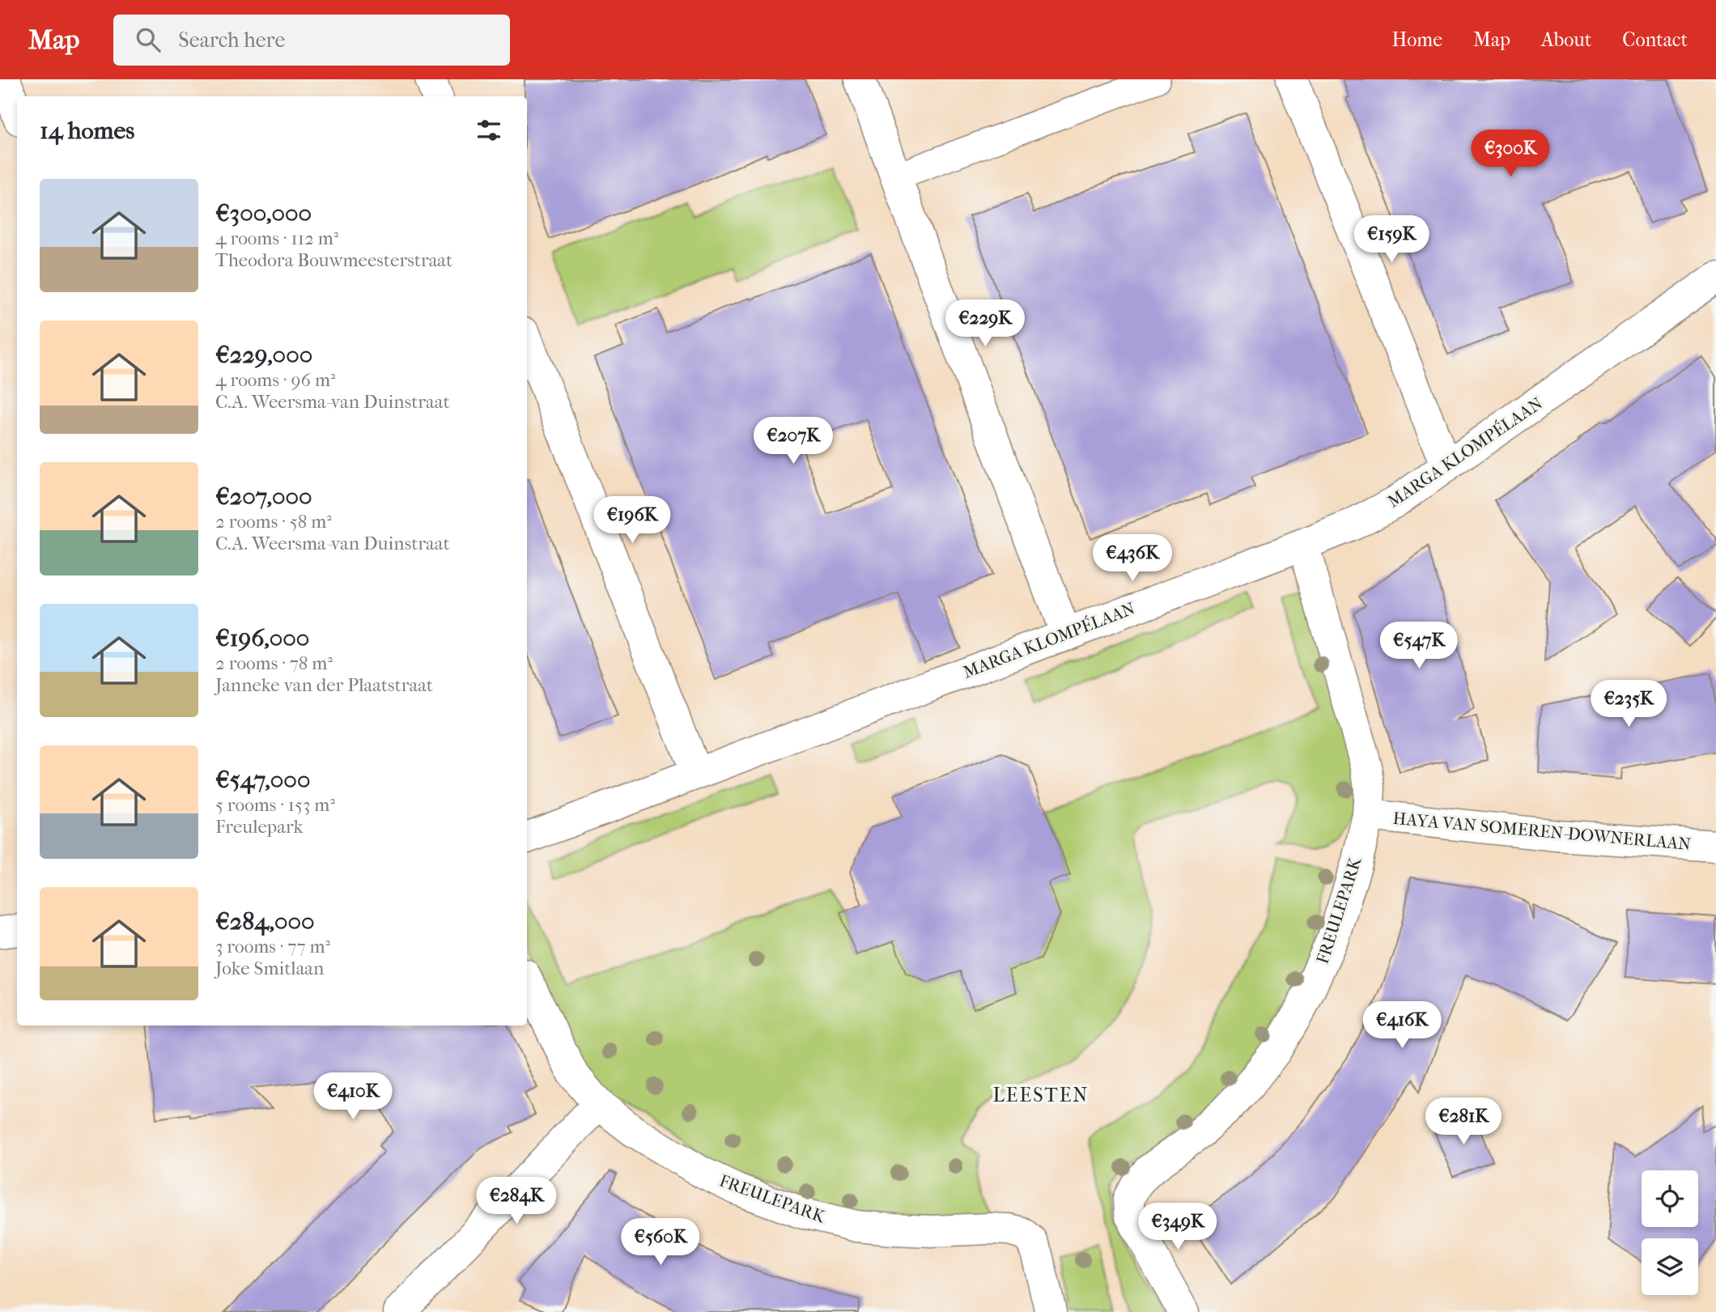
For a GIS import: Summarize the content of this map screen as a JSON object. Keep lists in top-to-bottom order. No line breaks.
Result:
{"streets":{"street":["MARGA KLOMPÉLAAN","HAYA VAN SOMEREN-DOWNERLAAN","FREULEPARK"]},"crossings":[["MARGA KLOMPÉLAAN","FREULEPARK"],["HAYA VAN SOMEREN-DOWNERLAAN","FREULEPARK"]],"districts":["LEESTEN"],"page":{"header":"Map","search":"Search here","nav":["Home","Map","About","Contact"],"heading":"14 homes","price":["€300K","€159K","€229K","€207K","€196K","€436K","€547K","€235K","€416K","€410K","€281K","€284K","€349K","€560K"],"list":[{"name":"€300,000","note":"4 rooms · 112 m² · Theodora Bouwmeesterstraat"},{"name":"€229,000","note":"4 rooms · 96 m² · C.A. Weersma-van Duinstraat"},{"name":"€207,000","note":"2 rooms · 58 m² · C.A. Weersma-van Duinstraat"},{"name":"€196,000","note":"2 rooms · 78 m² · Janneke van der Plaatstraat"},{"name":"€547,000","note":"5 rooms · 153 m² · Freulepark"},{"name":"€284,000","note":"3 rooms · 77 m² · Joke Smitlaan"}]}}
